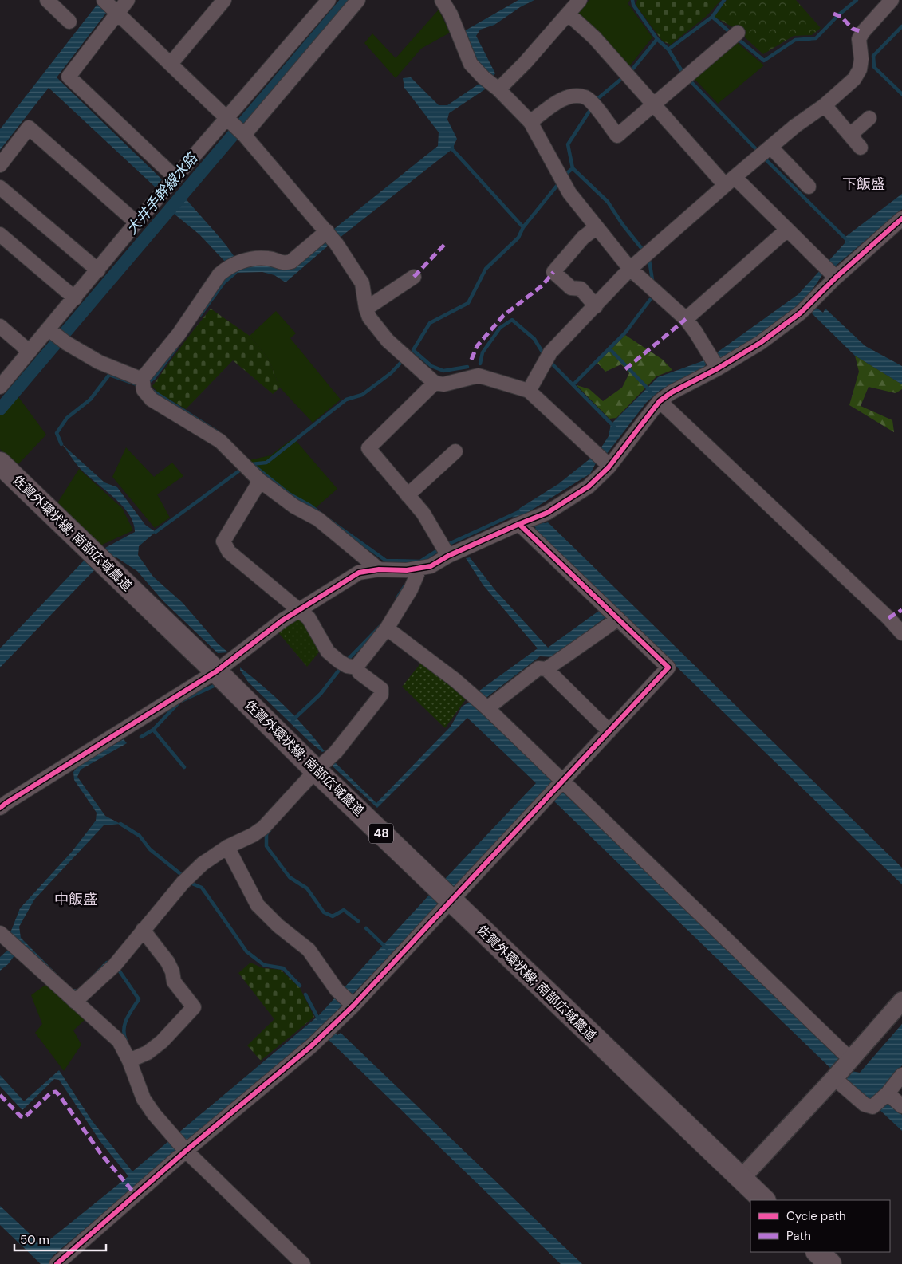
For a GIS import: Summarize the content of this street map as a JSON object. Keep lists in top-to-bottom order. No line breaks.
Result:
{"streets":{"main road":["佐賀外環状線; 南部広域農道","48"]},"districts":["下飯盛","中飯盛"],"water":["大井手幹線水路"],"legend":["Cycle path","Path"],"scale_bar":"50 m"}
